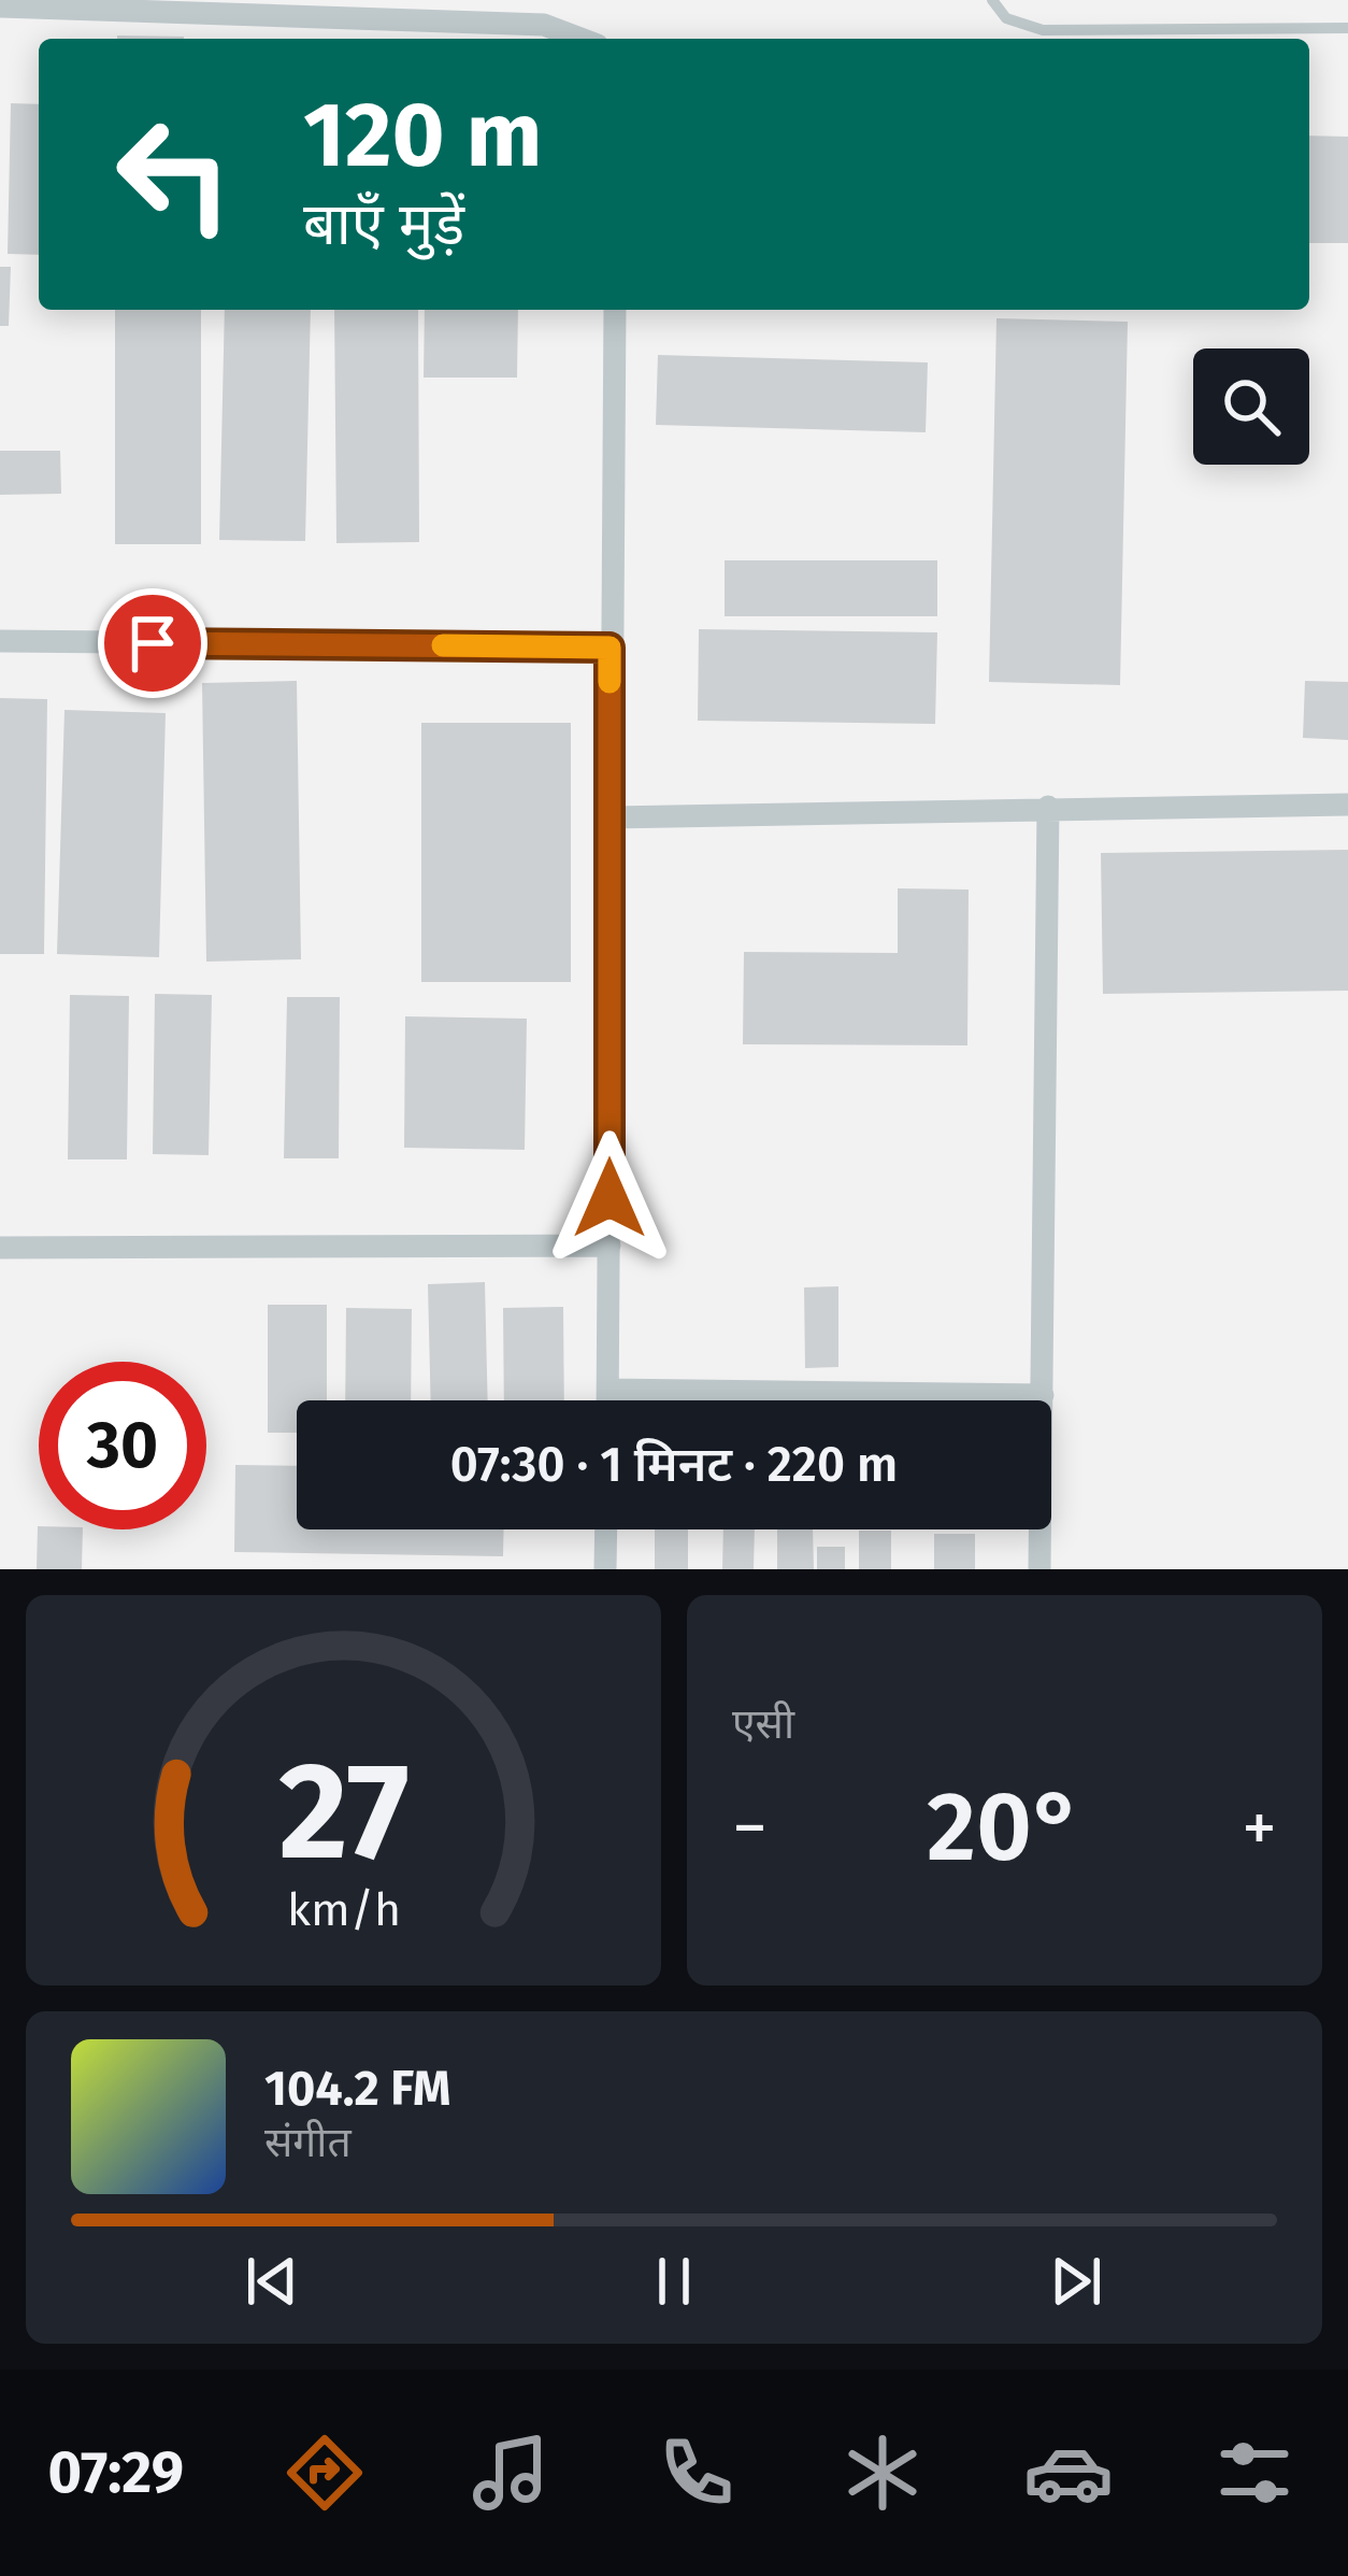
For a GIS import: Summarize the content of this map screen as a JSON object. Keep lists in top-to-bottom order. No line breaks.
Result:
{"page":{"turn":["120 m","बाएँ मुड़ें"],"limit":"30","trip":"07:30 · 1 मिनट · 220 m","tile":"एसी","heat":["−","20°","+"],"song":["104.2 FM","संगीत"],"tabs":"07:29","gauge":["27","km/h"]}}
